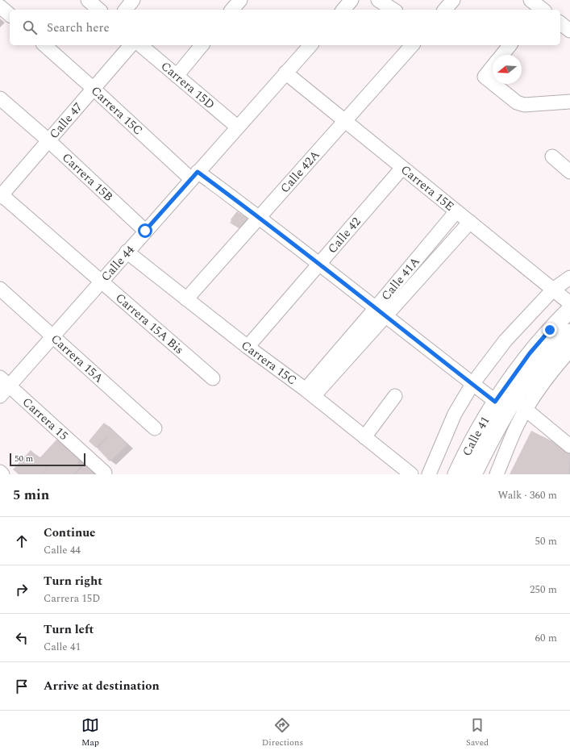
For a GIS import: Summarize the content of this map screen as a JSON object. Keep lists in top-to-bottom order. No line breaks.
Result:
{"streets":{"main road":["Calle 41"],"street":["Carrera 15D","Carrera 15C","Calle 47","Calle 42A","Carrera 15B","Carrera 15E","Calle 42","Calle 44","Calle 41A","Carrera 15A Bis","Carrera 15A","Carrera 15"]},"crossings":[["Carrera 15D","Calle 44"],["Carrera 15C","Calle 47"],["Carrera 15C","Calle 42A"],["Carrera 15C","Calle 42"],["Carrera 15C","Calle 44"],["Carrera 15C","Calle 41A"],["Calle 47","Carrera 15B"],["Calle 47","Carrera 15A Bis"],["Calle 42A","Carrera 15E"],["Carrera 15B","Calle 44"],["Carrera 15E","Calle 42"],["Carrera 15E","Calle 44"],["Carrera 15E","Calle 41A"],["Calle 44","Carrera 15A Bis"],["Calle 44","Carrera 15A"],["Calle 44","Carrera 15"]],"scale_bar":"50 m","north":"left","page":{"search":"Search here","scale":"50 m","heading":["5 min","Walk · 360 m"],"list":[["Continue","Calle 44","50 m"],["Turn right","Carrera 15D","250 m"],["Turn left","Calle 41","60 m"],"Arrive at destination"],"nav":["Map","Directions","Saved"]}}
